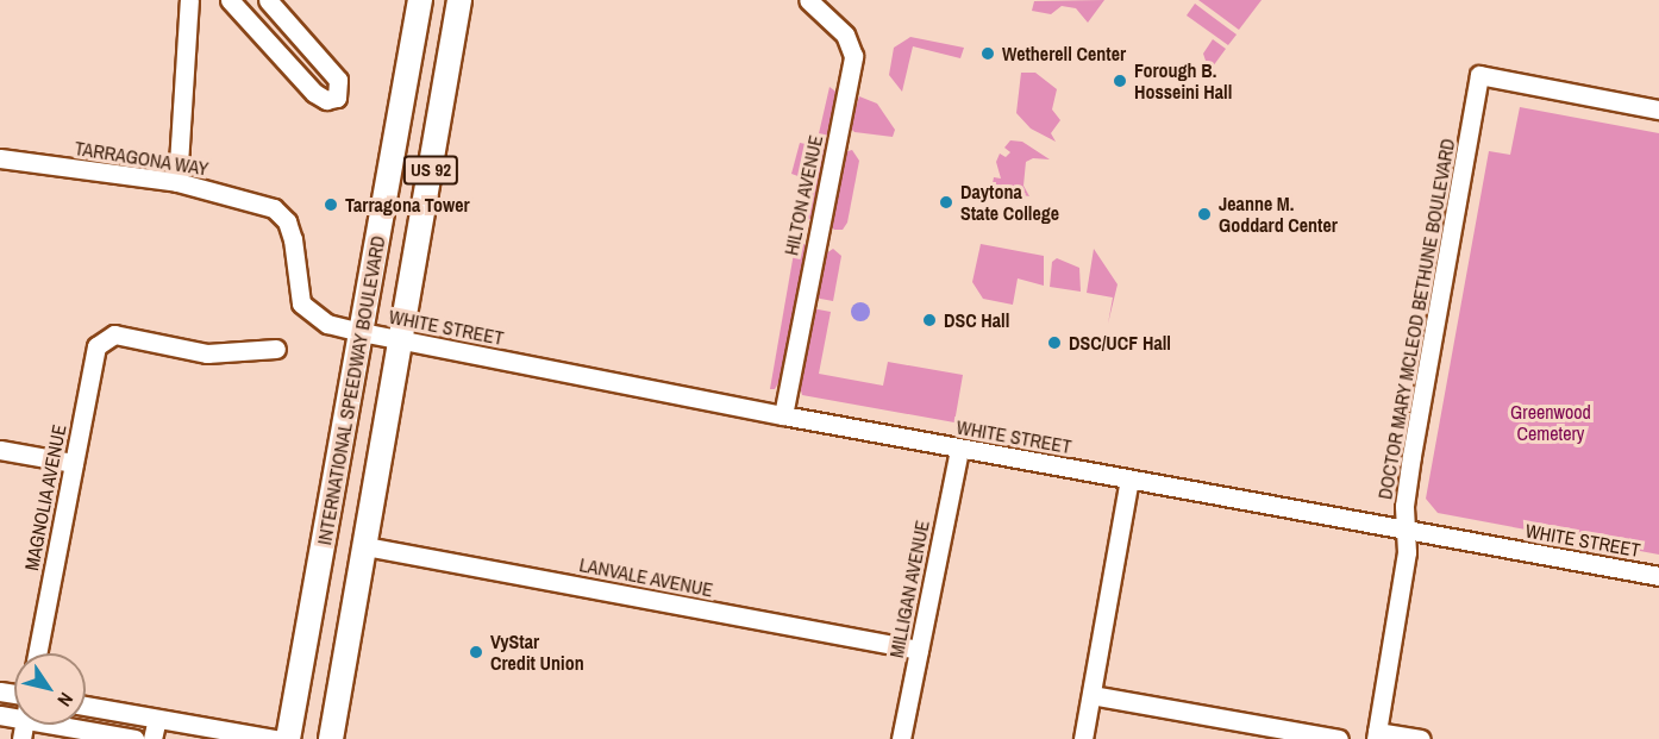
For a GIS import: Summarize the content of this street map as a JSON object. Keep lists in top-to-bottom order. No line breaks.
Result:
{"streets":{"main road":["US 92","INTERNATIONAL SPEEDWAY BOULEVARD"],"street":["TARRAGONA WAY","HILTON AVENUE","DOCTOR MARY MCLEOD BETHUNE BOULEVARD","WHITE STREET","MAGNOLIA AVENUE","LANVALE AVENUE","MILLIGAN AVENUE"]},"crossings":[["TARRAGONA WAY","WHITE STREET"],["TARRAGONA WAY","INTERNATIONAL SPEEDWAY BOULEVARD"],["HILTON AVENUE","WHITE STREET"],["DOCTOR MARY MCLEOD BETHUNE BOULEVARD","WHITE STREET"],["WHITE STREET","INTERNATIONAL SPEEDWAY BOULEVARD"],["WHITE STREET","MILLIGAN AVENUE"],["INTERNATIONAL SPEEDWAY BOULEVARD","LANVALE AVENUE"],["LANVALE AVENUE","MILLIGAN AVENUE"]],"parks":["Greenwood Cemetery"],"places":["Wetherell Center","Forough B. Hosseini Hall","Daytona State College","Tarragona Tower","Jeanne M. Goddard Center","DSC Hall","DSC/UCF Hall","VyStar Credit Union"],"north":"bottom right"}
